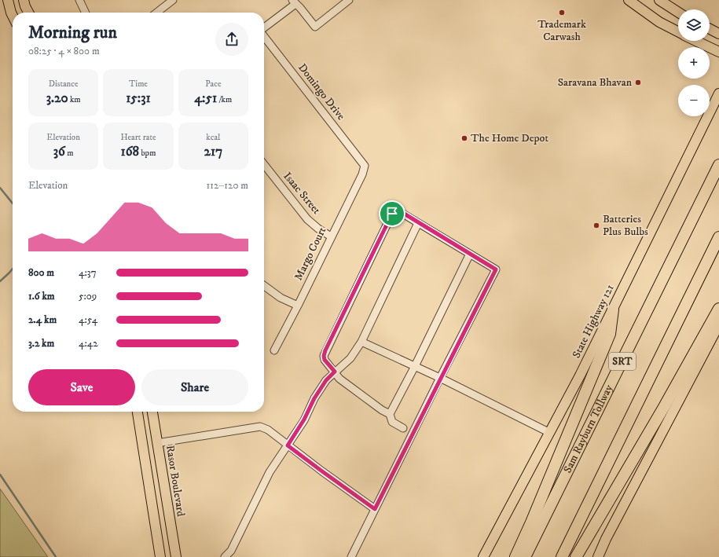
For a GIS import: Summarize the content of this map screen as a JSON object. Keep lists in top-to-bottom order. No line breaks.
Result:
{"streets":{"highway":["SRT","Sam Rayburn Tollway"],"main road":["State Highway 121","Rasor Boulevard"],"street":["Domingo Drive","Isaac Street","Margo Court"]},"crossings":[["Domingo Drive","Margo Court"],["Isaac Street","Margo Court"]],"places":["Trademark Carwash","Saravana Bhavan","The Home Depot","Batteries Plus Bulbs"],"page":{"map_buttons":["+","−"],"heading":["Morning run","08:25 · 4 × 800 m"],"stats":[["Distance","3.20 km"],["Time","15:31"],["Pace","4:51 /km"],["Elevation","36 m"],["Heart rate","168 bpm"],["kcal","217"]],"chart":["Elevation","112–120 m"],"list":[{"name":"800 m","note":"4:37"},{"name":"1.6 km","note":"5:09"},{"name":"2.4 km","note":"4:54"},{"name":"3.2 km","note":"4:42"}],"buttons":["Save","Share"]}}
